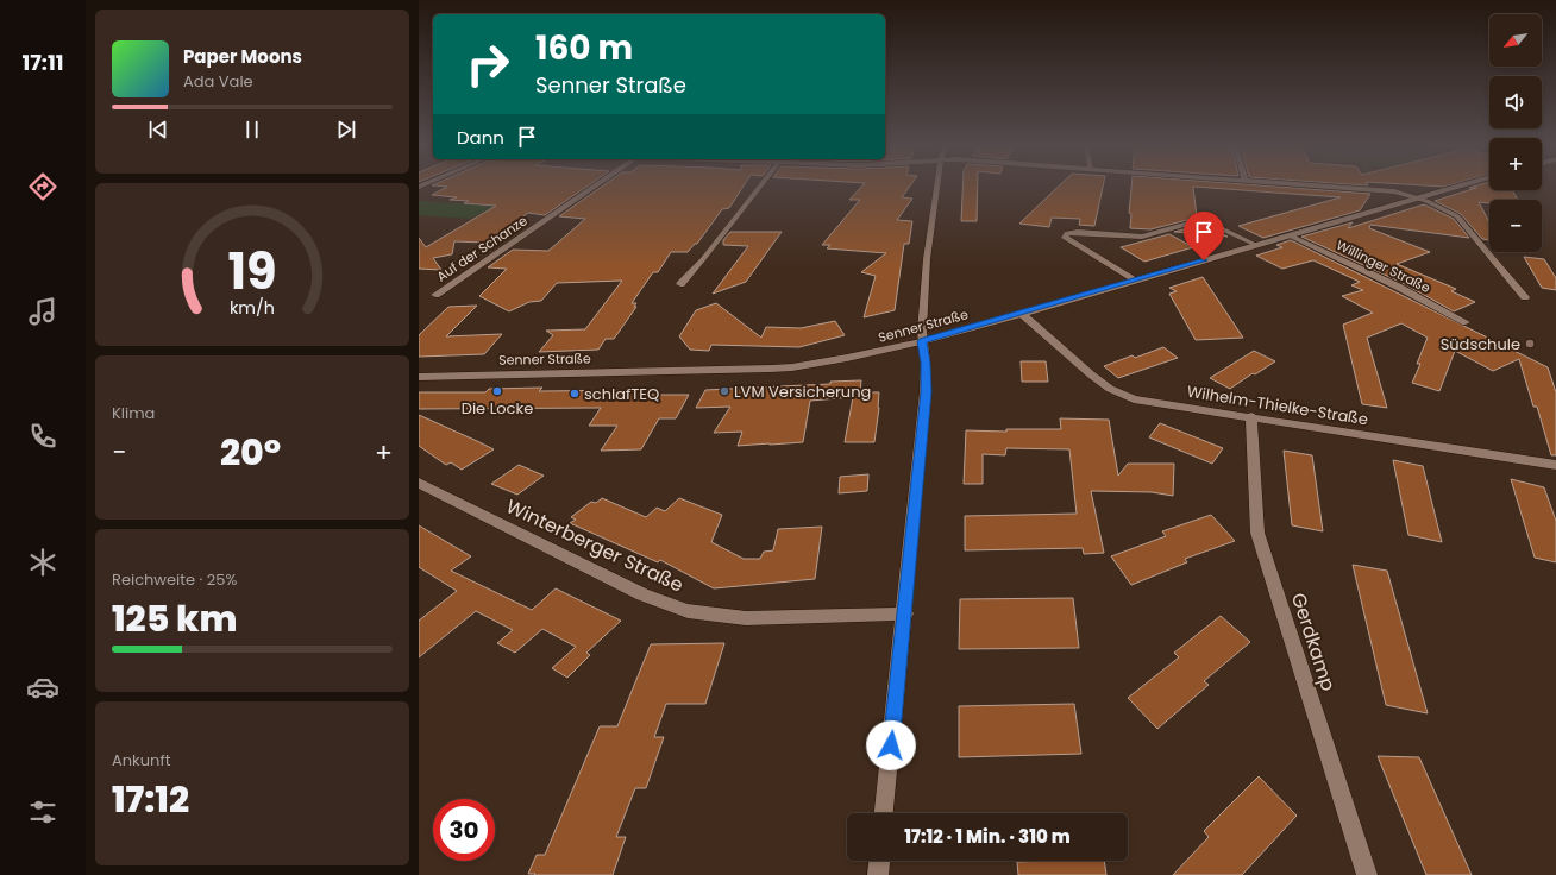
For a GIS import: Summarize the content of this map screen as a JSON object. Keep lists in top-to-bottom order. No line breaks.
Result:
{"streets":{"street":["Auf der Schanze","Willinger Straße","Senner Straße","Wilhelm-Thielke-Straße","Winterberger Straße","Gerdkamp"]},"crossings":[["Willinger Straße","Senner Straße"],["Senner Straße","Wilhelm-Thielke-Straße"],["Wilhelm-Thielke-Straße","Gerdkamp"]],"places":["Südschule","Die Locke","LVM Versicherung","schlafTEQ"],"north":"bottom left","page":{"tabs":"17:11","map_buttons":["+","−"],"turn":["160 m","Senner Straße"],"song":["Paper Moons","Ada Vale"],"then":"Dann","tile":["Klima",["Reichweite · 25%","125 km"],["Ankunft","17:12"]],"heat":["−","20°","+"],"limit":"30","trip":"17:12 · 1 Min. · 310 m","gauge":["19","km/h"]}}
